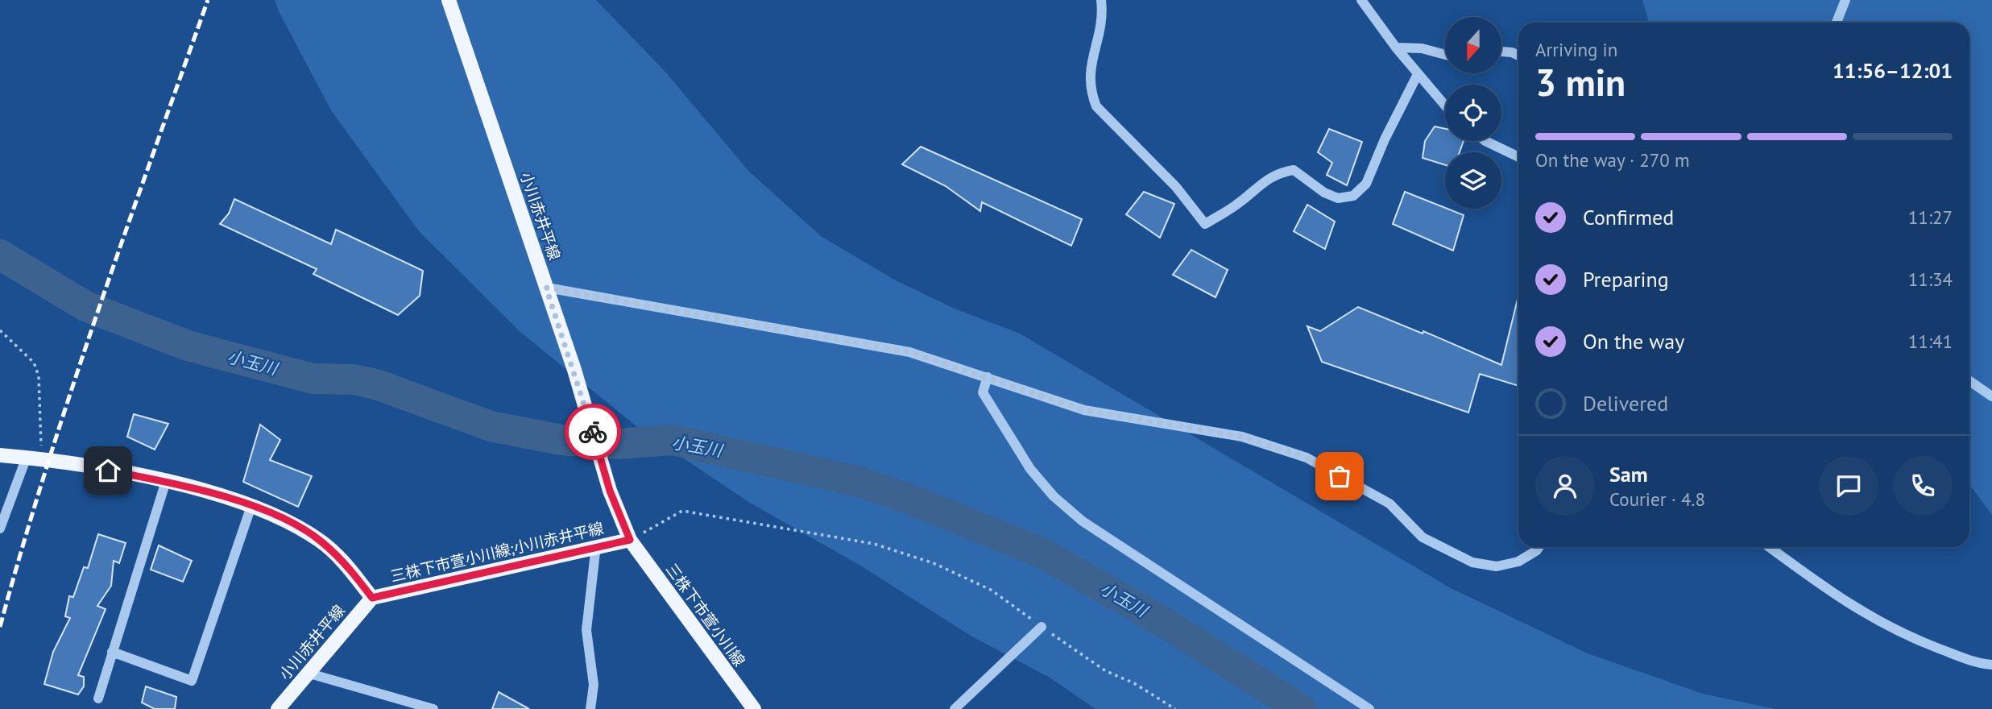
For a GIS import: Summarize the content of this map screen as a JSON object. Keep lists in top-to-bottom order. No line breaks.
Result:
{"streets":{"main road":["小川赤井平線","三株下市萱小川線;小川赤井平線","三株下市萱小川線"]},"crossings":[["小川赤井平線","三株下市萱小川線;小川赤井平線"],["小川赤井平線","三株下市萱小川線"],["三株下市萱小川線;小川赤井平線","三株下市萱小川線"]],"water":["小玉川"],"north":"bottom","page":{"heading":["3 min","Arriving in","11:56–12:01"],"panel":["Sam","Courier · 4.8"],"bar":"On the way · 270 m","list":[["Confirmed","11:27"],["Preparing","11:34"],["On the way","11:41"],"Delivered"]}}
